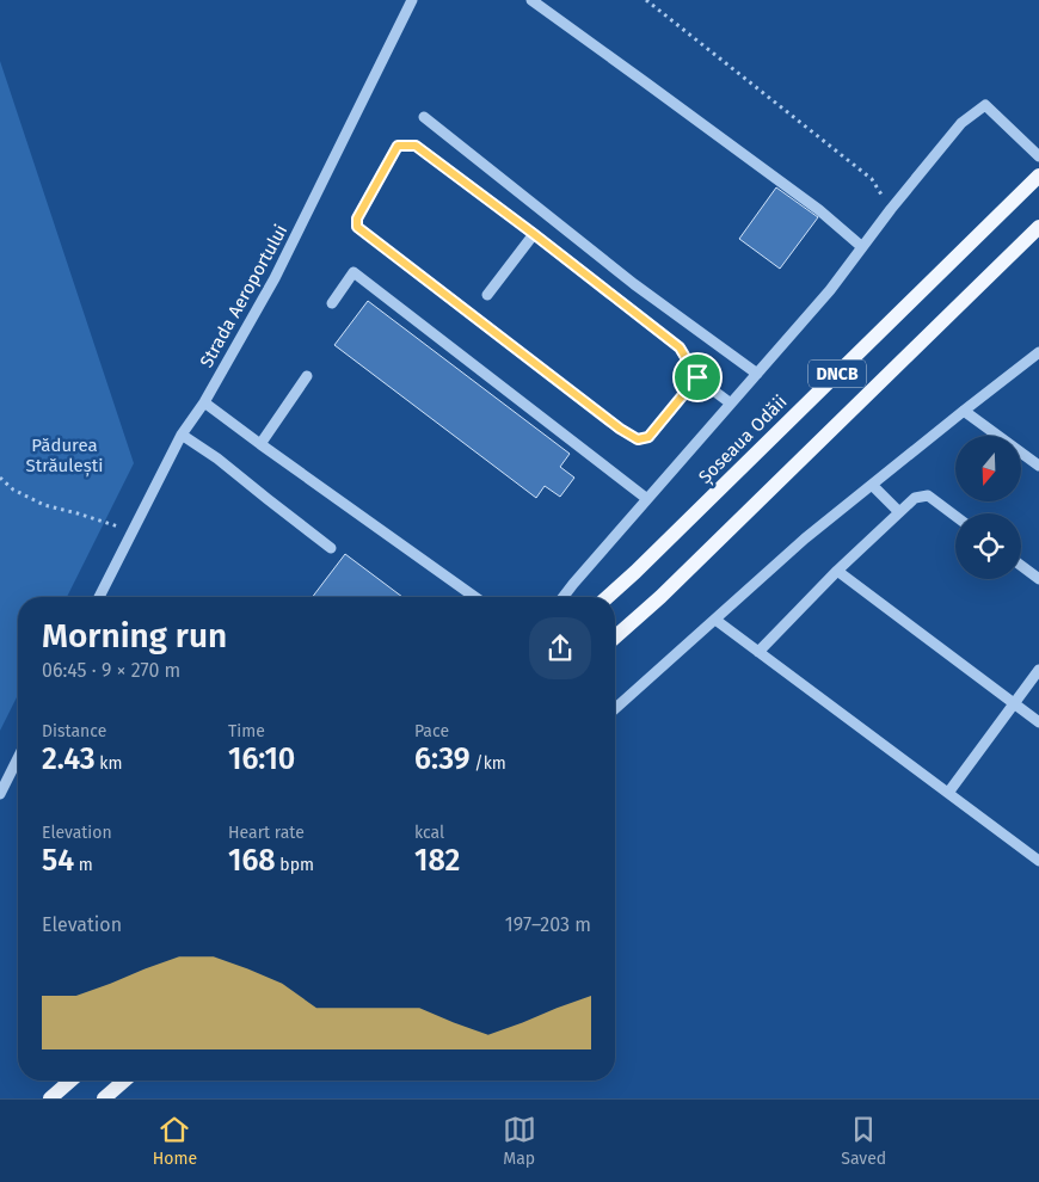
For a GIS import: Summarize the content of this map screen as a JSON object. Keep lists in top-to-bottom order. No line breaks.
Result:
{"streets":{"main road":["DNCB","Șoseaua Odăii"],"street":["Strada Aeroportului"]},"parks":["Pădurea Străulești"],"north":"bottom","page":{"heading":["Morning run","06:45 · 9 × 270 m"],"stats":[["Distance","2.43 km"],["Time","16:10"],["Pace","6:39 /km"],["Elevation","54 m"],["Heart rate","168 bpm"],["kcal","182"]],"chart":["Elevation","197–203 m"],"tabs":["Home","Map","Saved"]}}
